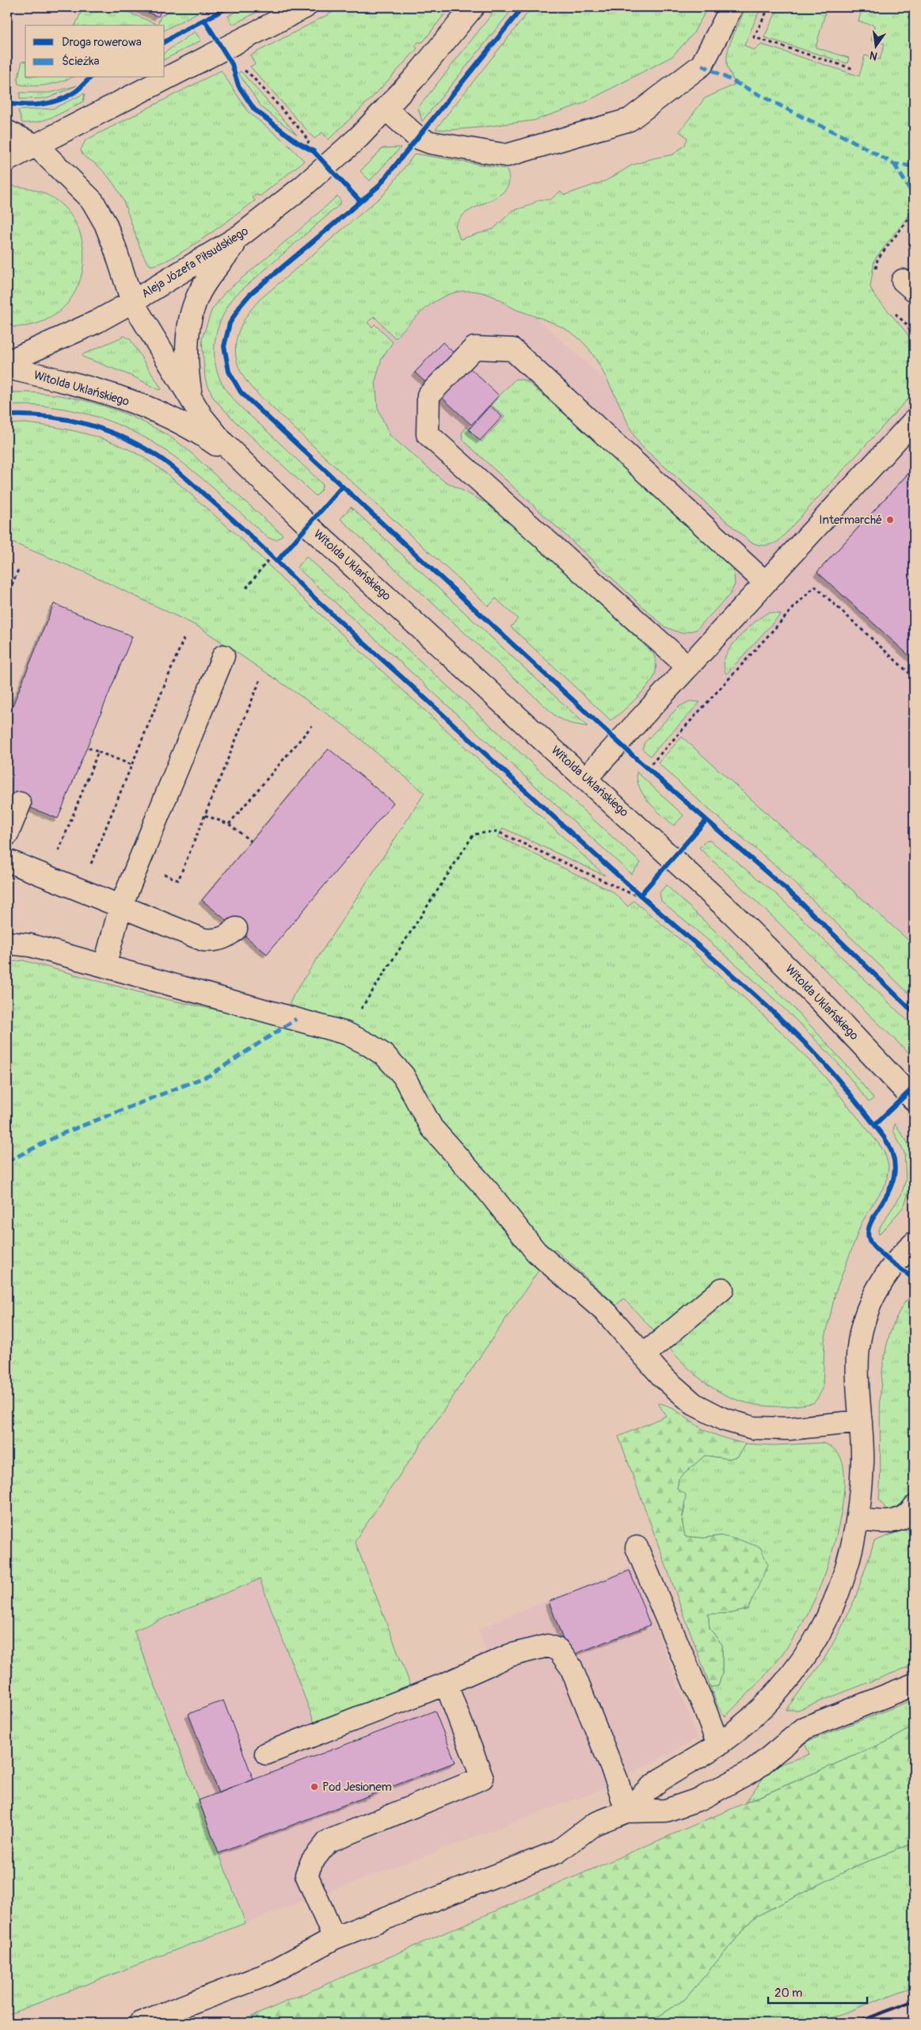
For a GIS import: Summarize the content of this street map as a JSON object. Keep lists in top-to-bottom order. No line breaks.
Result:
{"streets":{"street":["Aleja Józefa Piłsudskiego","Witolda Uklańskiego"]},"crossings":[["Aleja Józefa Piłsudskiego","Witolda Uklańskiego"]],"places":["Intermarché","Pod Jesionem"],"legend":["Droga rowerowa","Ścieżka"],"scale_bar":"20 m","north":"bottom"}
